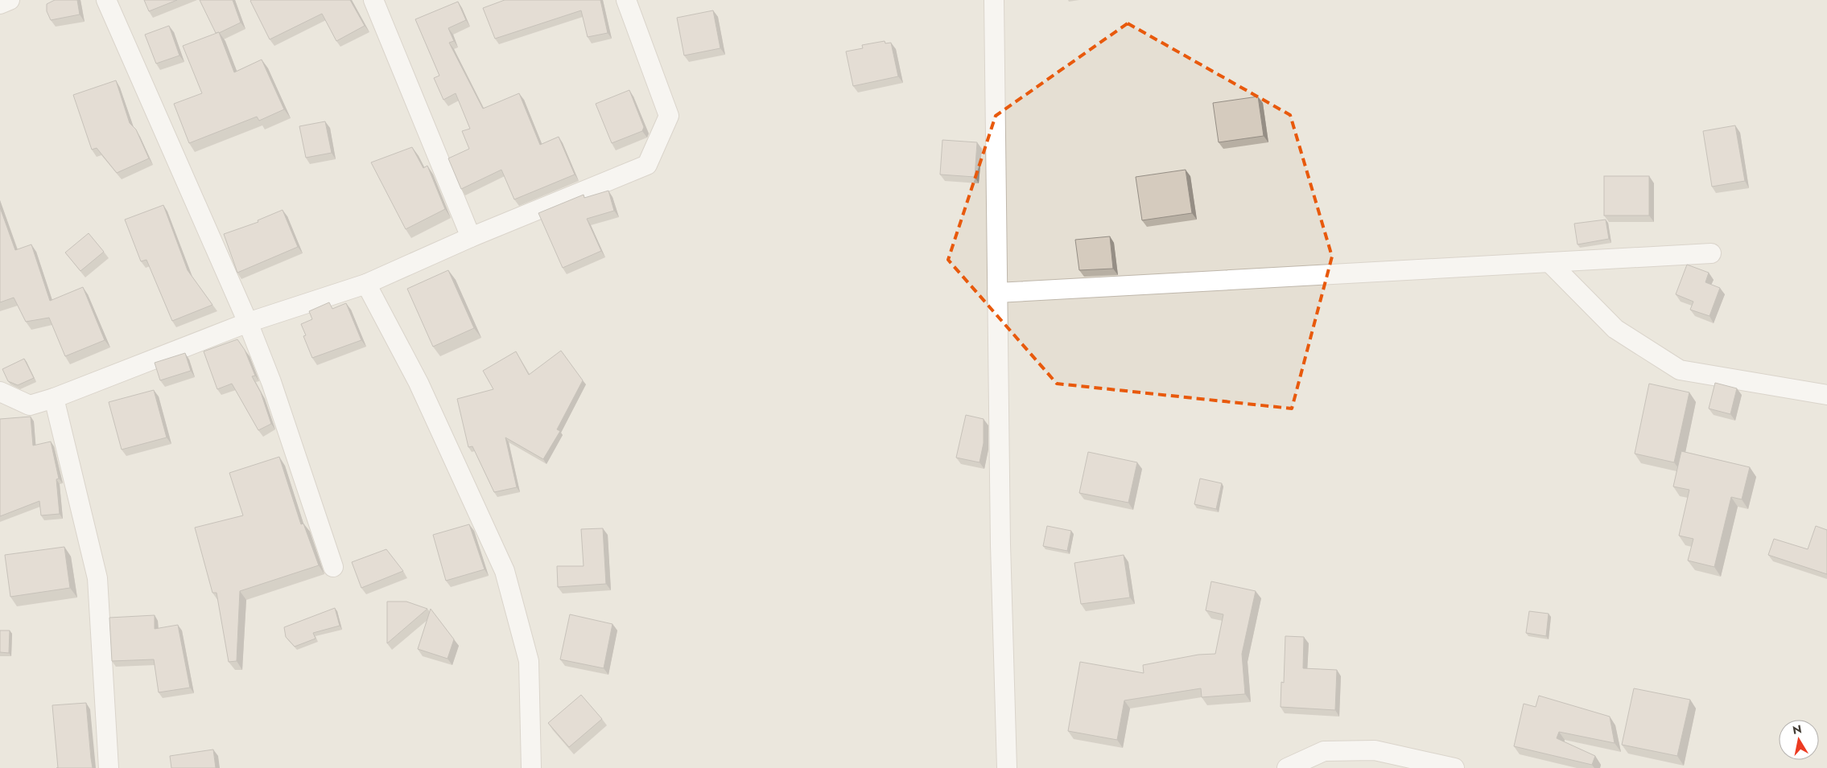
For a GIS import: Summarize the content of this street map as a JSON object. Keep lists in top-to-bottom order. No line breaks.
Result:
{"north":"top"}
